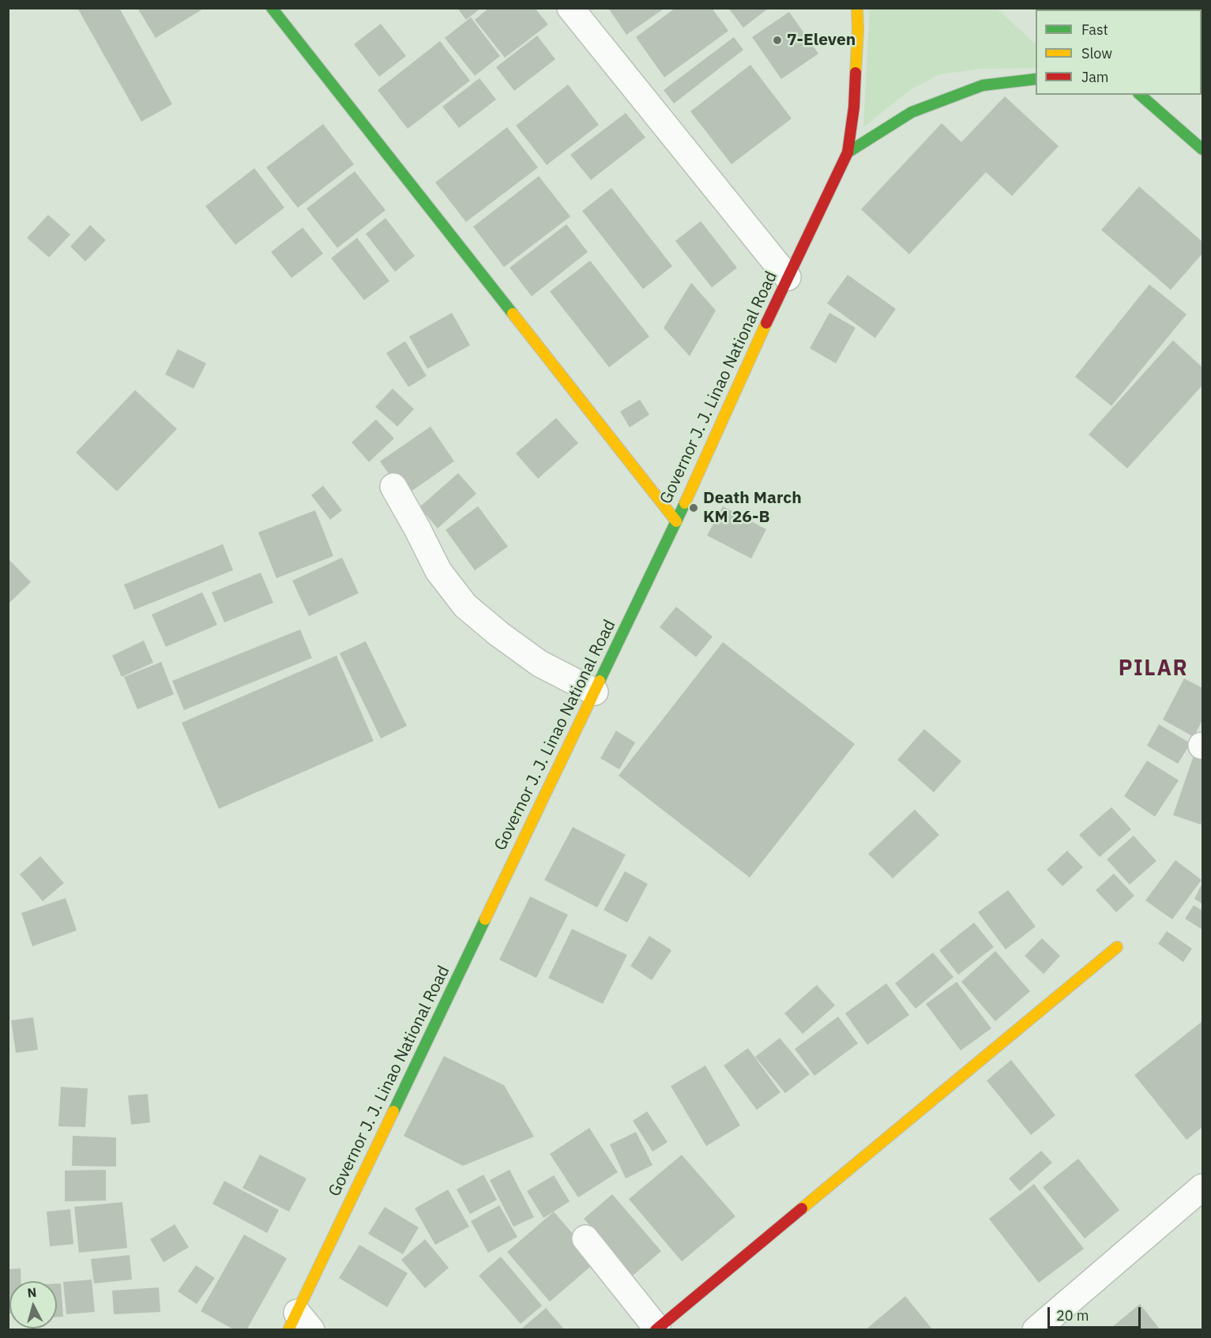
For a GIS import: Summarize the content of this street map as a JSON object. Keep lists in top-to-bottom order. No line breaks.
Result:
{"streets":{"main road":["Governor J. J. Linao National Road"]},"districts":["PILAR"],"places":["7-Eleven","Death March KM 26-B"],"legend":["Fast","Slow","Jam"],"scale_bar":"20 m","north":"top"}
